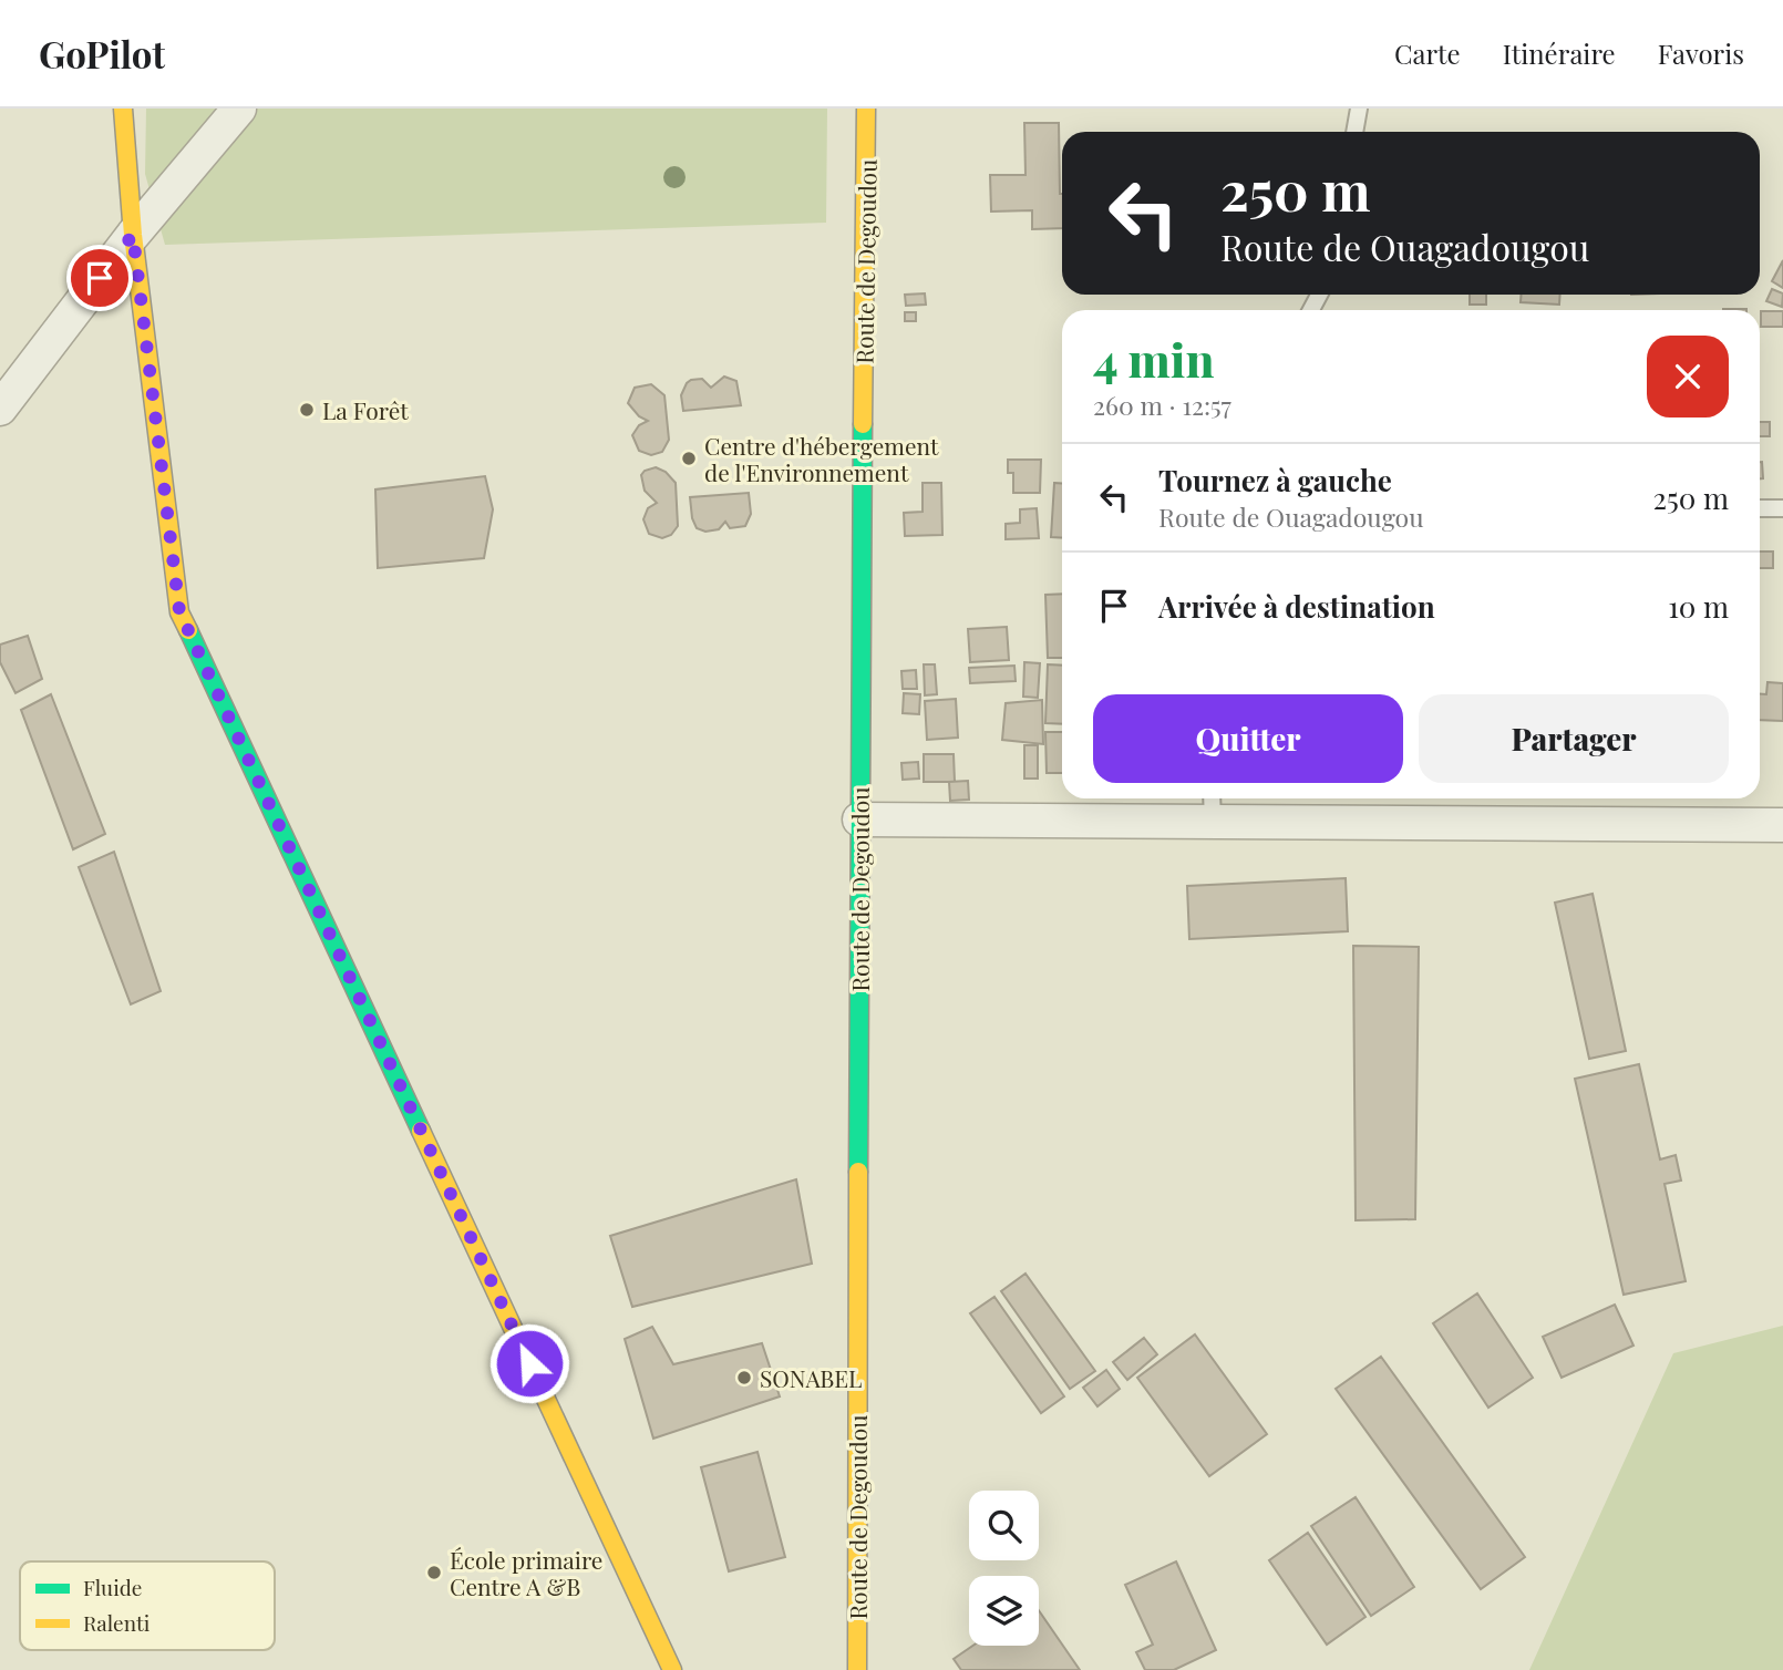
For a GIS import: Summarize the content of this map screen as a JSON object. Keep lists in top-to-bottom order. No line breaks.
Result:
{"streets":{"street":["Route de Degoudou"]},"places":["La Forêt","Centre d'hébergement de l'Environnement","SONABEL","École primaire Centre A &B"],"legend":["Fluide","Ralenti"],"page":{"header":"GoPilot","nav":["Carte","Itinéraire","Favoris"],"turn":["250 m","Route de Ouagadougou"],"heading":["4 min","260 m · 12:57"],"list":[{"name":"Tournez à gauche","note":"Route de Ouagadougou","value":"250 m"},{"name":"Arrivée à destination","value":"10 m"}],"buttons":["Quitter","Partager"]}}
